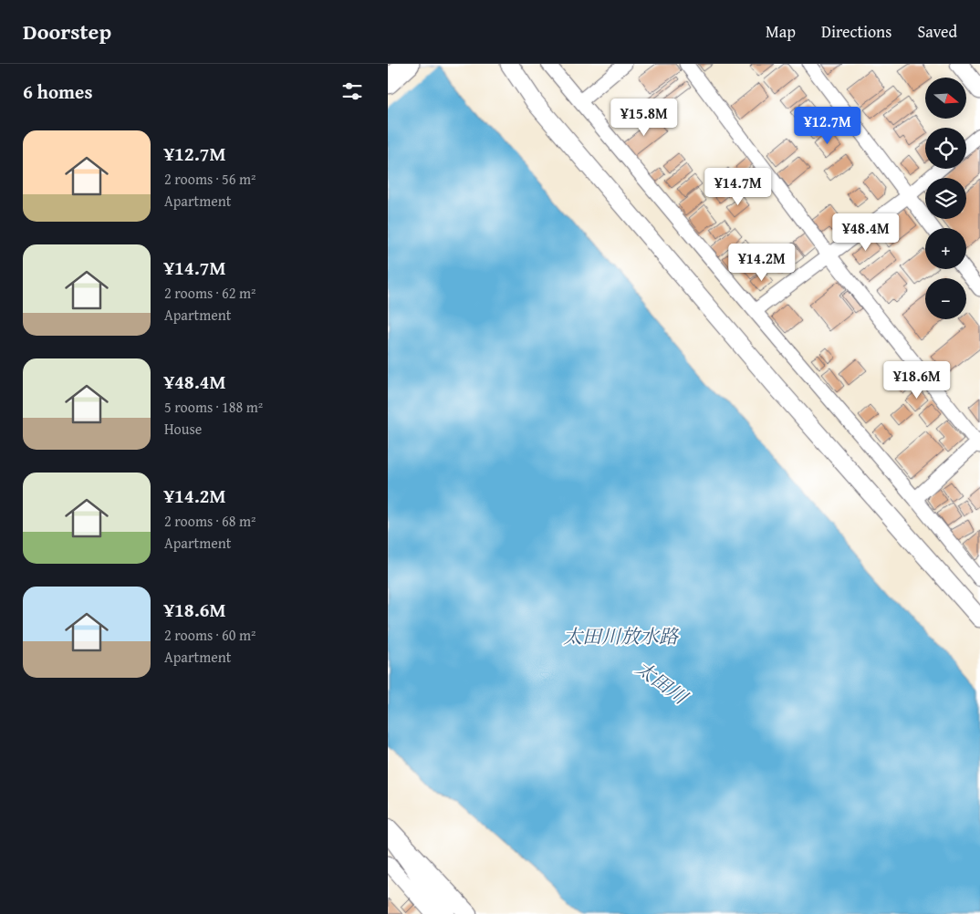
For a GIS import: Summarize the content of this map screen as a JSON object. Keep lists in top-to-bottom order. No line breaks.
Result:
{"water":["太田川放水路","太田川"],"north":"right","page":{"header":"Doorstep","nav":["Map","Directions","Saved"],"heading":"6 homes","map_buttons":["+","−"],"price":["¥15.8M","¥12.7M","¥14.7M","¥48.4M","¥14.2M","¥18.6M"],"list":[{"name":"¥12.7M","note":"2 rooms · 56 m² · Apartment"},{"name":"¥14.7M","note":"2 rooms · 62 m² · Apartment"},{"name":"¥48.4M","note":"5 rooms · 188 m² · House"},{"name":"¥14.2M","note":"2 rooms · 68 m² · Apartment"},{"name":"¥18.6M","note":"2 rooms · 60 m² · Apartment"}]}}
